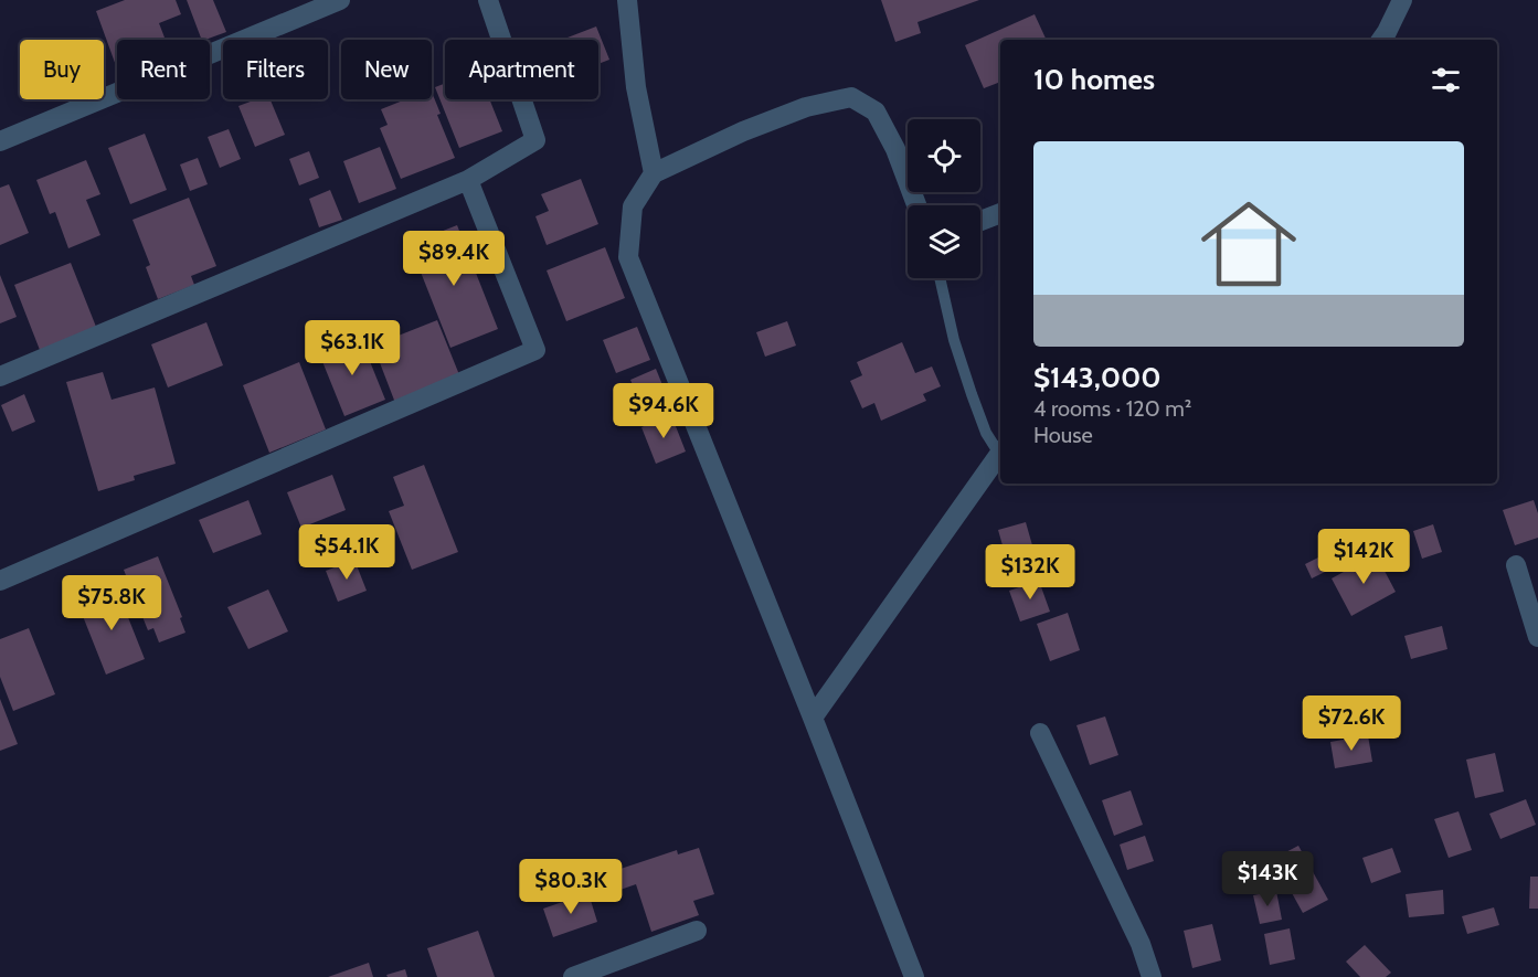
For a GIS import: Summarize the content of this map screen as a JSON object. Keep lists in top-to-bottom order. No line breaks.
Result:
{"page":{"chip":["Buy","Rent","Filters","New","Apartment"],"heading":"10 homes","list":[{"name":"$143,000","note":"4 rooms · 120 m² · House"}],"price":["$89.4K","$63.1K","$94.6K","$54.1K","$142K","$132K","$75.8K","$72.6K","$143K","$80.3K"]}}
